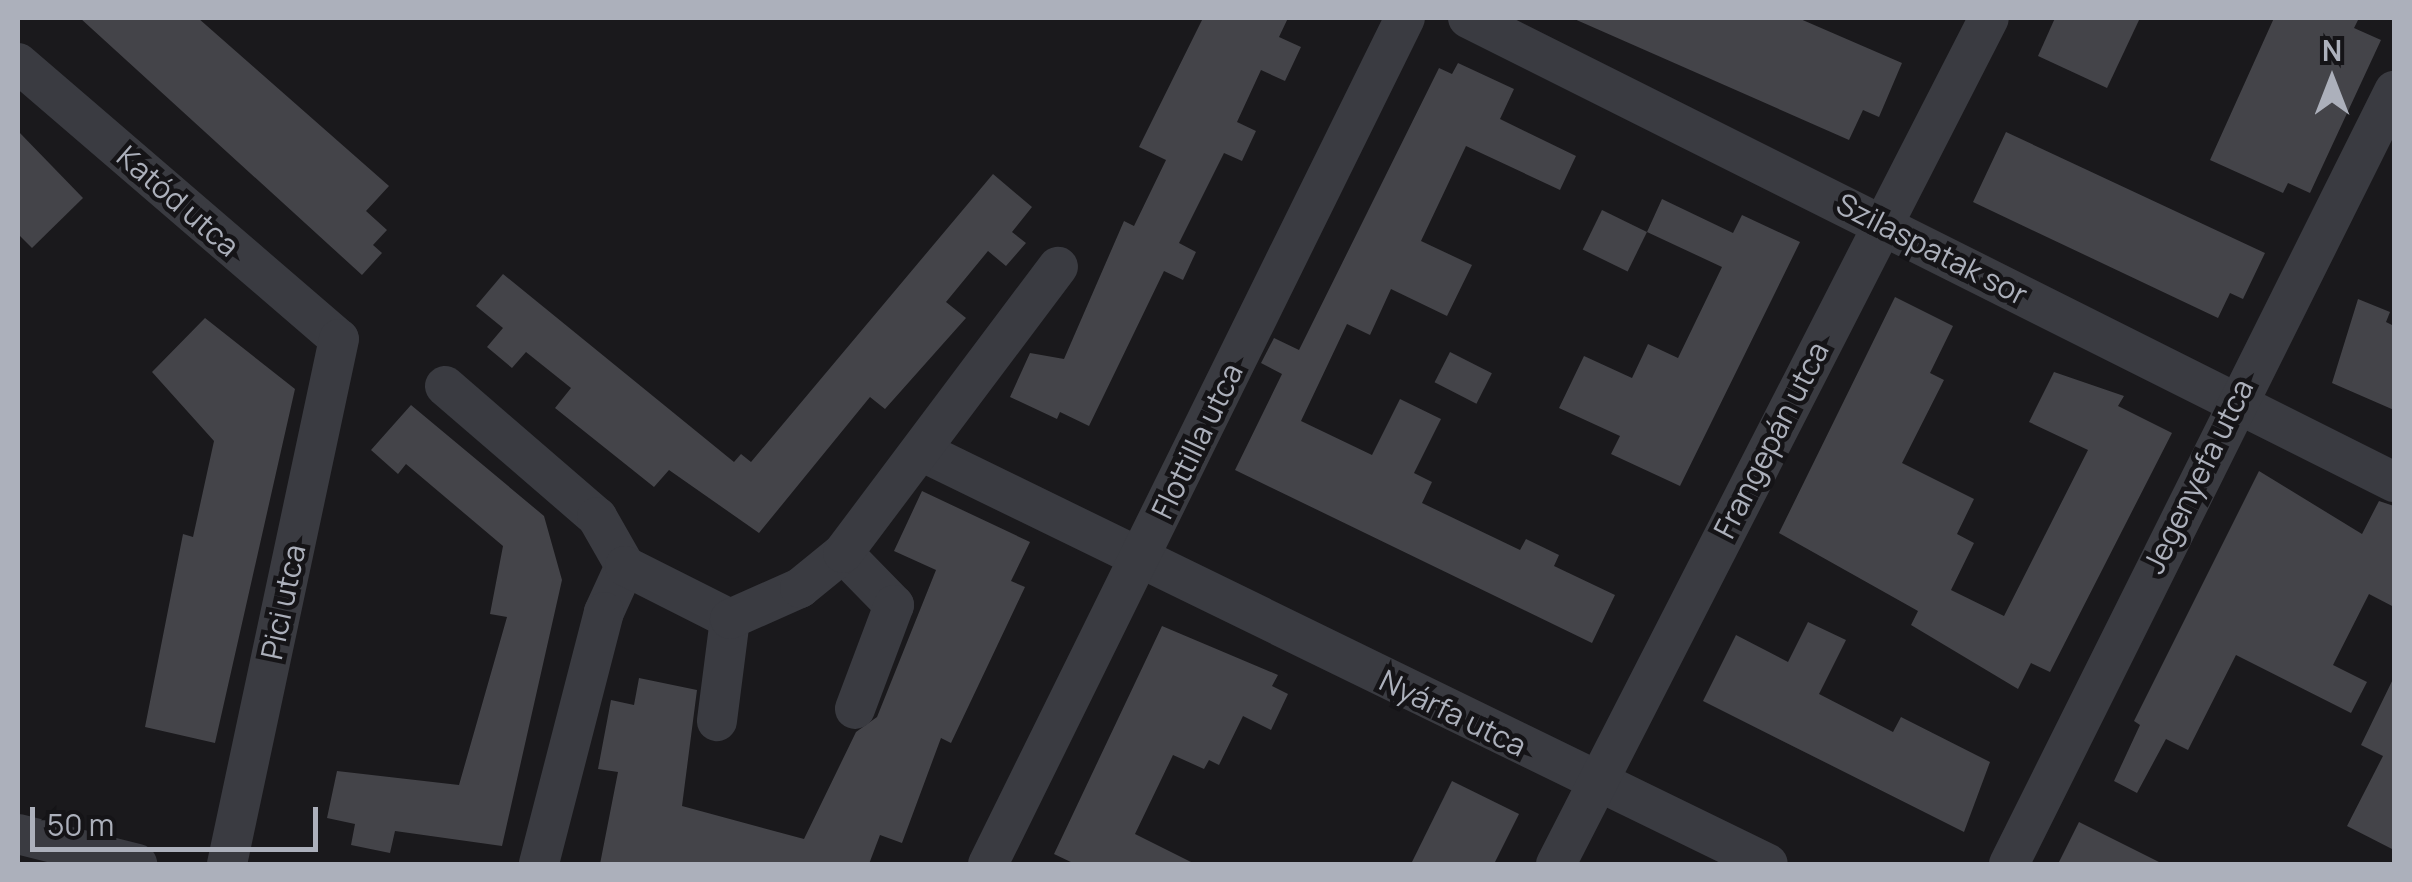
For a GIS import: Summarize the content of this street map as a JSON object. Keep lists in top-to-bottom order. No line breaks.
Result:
{"streets":{"street":["Katód utca","Szilaspatak sor","Frangepán utca","Flottilla utca","Jegenyefa utca","Pici utca","Nyárfa utca"]},"crossings":[["Katód utca","Pici utca"],["Szilaspatak sor","Frangepán utca"],["Szilaspatak sor","Jegenyefa utca"],["Frangepán utca","Nyárfa utca"],["Flottilla utca","Nyárfa utca"]],"scale_bar":"50 m","north":"top"}
